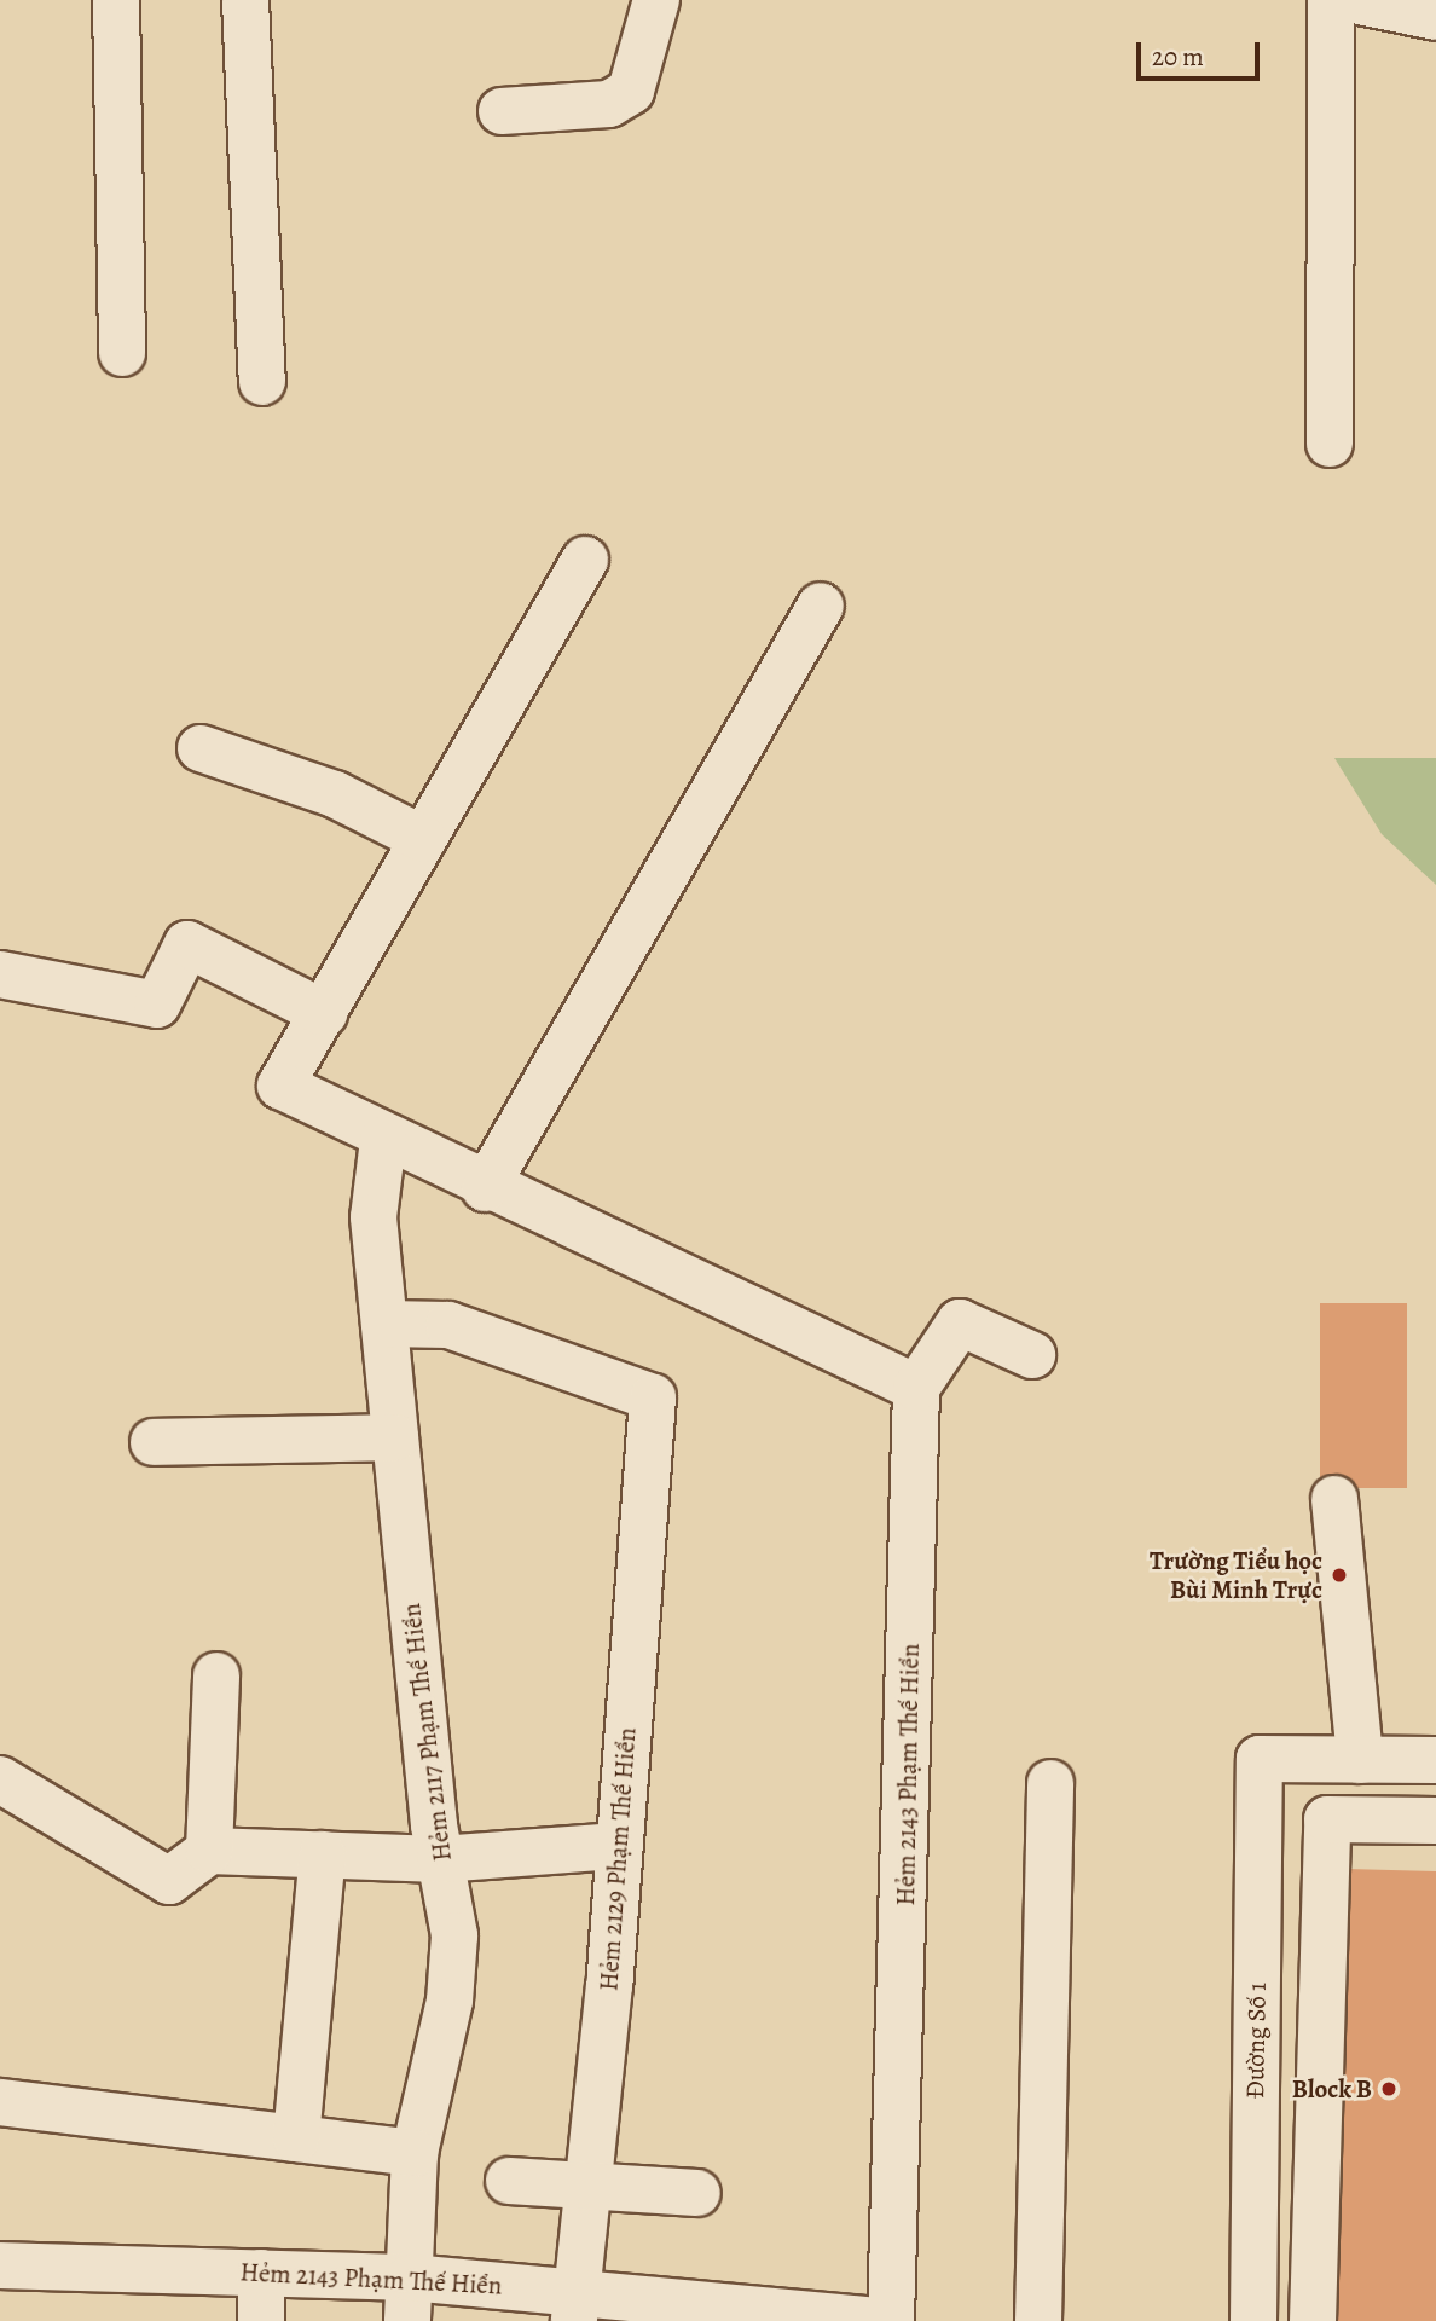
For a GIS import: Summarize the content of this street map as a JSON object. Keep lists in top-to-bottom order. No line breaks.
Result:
{"streets":{"street":["Hẻm 2117 Phạm Thế Hiển","Hẻm 2143 Phạm Thế Hiển","Hẻm 2129 Phạm Thế Hiển","Đường Số 1"]},"crossings":[["Hẻm 2117 Phạm Thế Hiển","Hẻm 2143 Phạm Thế Hiển"],["Hẻm 2117 Phạm Thế Hiển","Hẻm 2129 Phạm Thế Hiển"],["Hẻm 2143 Phạm Thế Hiển","Hẻm 2129 Phạm Thế Hiển"]],"places":["Trường Tiểu học Bùi Minh Trực","Block B"],"scale_bar":"20 m"}
